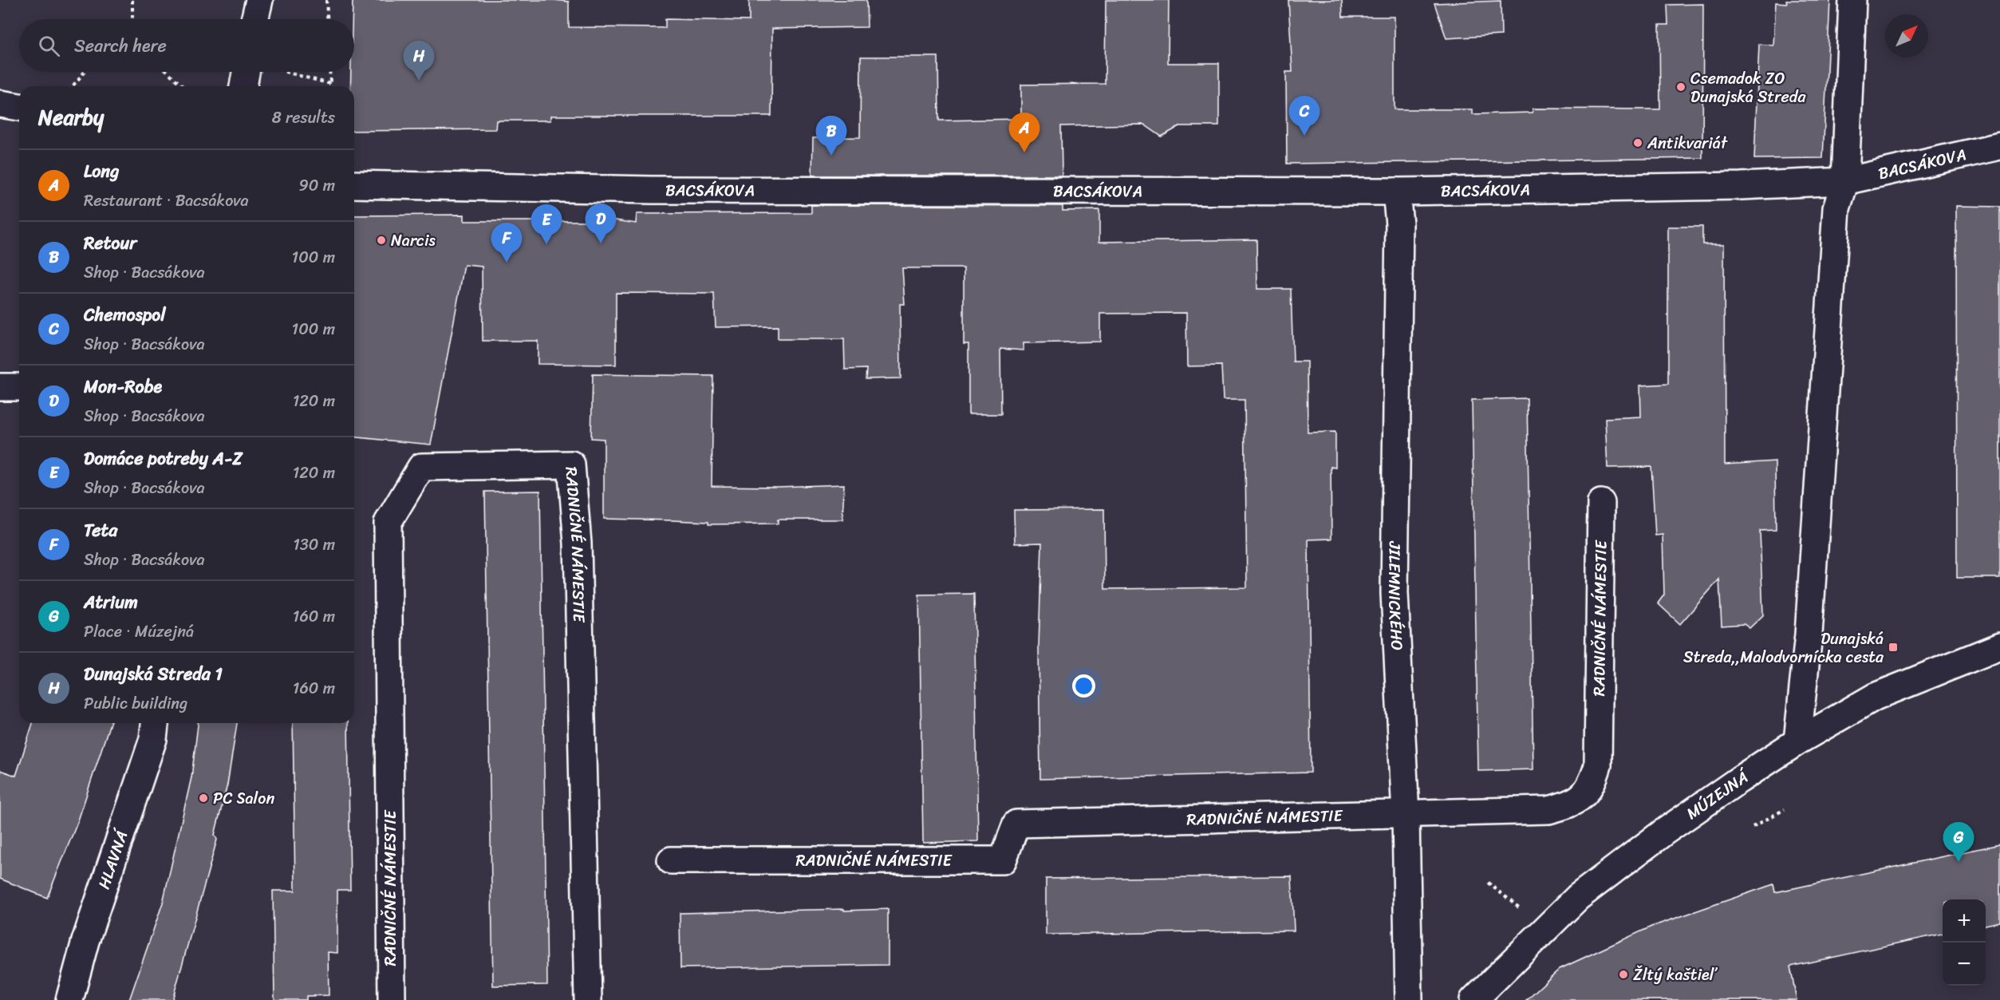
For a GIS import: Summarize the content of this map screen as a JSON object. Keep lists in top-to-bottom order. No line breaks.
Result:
{"streets":{"street":["BACSÁKOVA","RADNIČNÉ NÁMESTIE","JILEMNICKÉHO","MÚZEJNÁ","HLAVNÁ"]},"crossings":[["BACSÁKOVA","JILEMNICKÉHO"],["RADNIČNÉ NÁMESTIE","JILEMNICKÉHO"]],"places":{"other":["Csemadok ZO Dunajská Streda","Antikvariát","Narcis","PC Salon","Žltý kaštieľ"],"transit":["Dunajská Streda,,Malodvornícka cesta"]},"north":"top right","page":{"search":"Search here","pins":["H","C","A","B","D","E","F","G"],"heading":["Nearby","8 results"],"list":[{"mark":"A","name":"Long","note":"Restaurant · Bacsákova","value":"90 m"},{"mark":"B","name":"Retour","note":"Shop · Bacsákova","value":"100 m"},{"mark":"C","name":"Chemospol","note":"Shop · Bacsákova","value":"100 m"},{"mark":"D","name":"Mon-Robe","note":"Shop · Bacsákova","value":"120 m"},{"mark":"E","name":"Domáce potreby A-Z","note":"Shop · Bacsákova","value":"120 m"},{"mark":"F","name":"Teta","note":"Shop · Bacsákova","value":"130 m"},{"mark":"G","name":"Atrium","note":"Place · Múzejná","value":"160 m"},{"mark":"H","name":"Dunajská Streda 1","note":"Public building","value":"160 m"}],"map_buttons":["+","−"]}}
